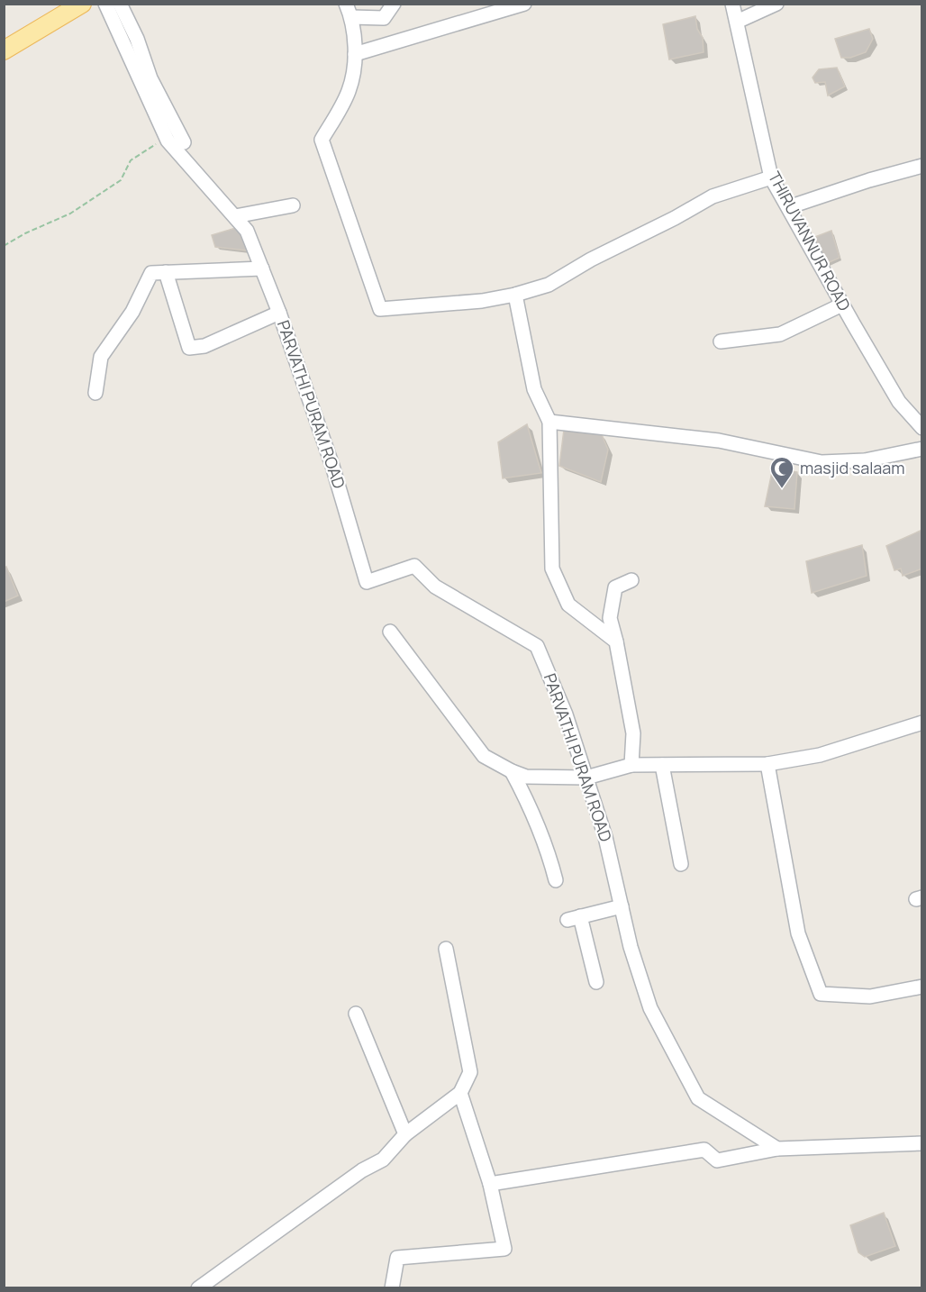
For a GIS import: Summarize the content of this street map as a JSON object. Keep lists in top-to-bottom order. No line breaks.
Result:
{"streets":{"street":["THIRUVANNUR ROAD","PARVATHI PURAM ROAD"]},"places":{"mosque":["masjid salaam"]}}
